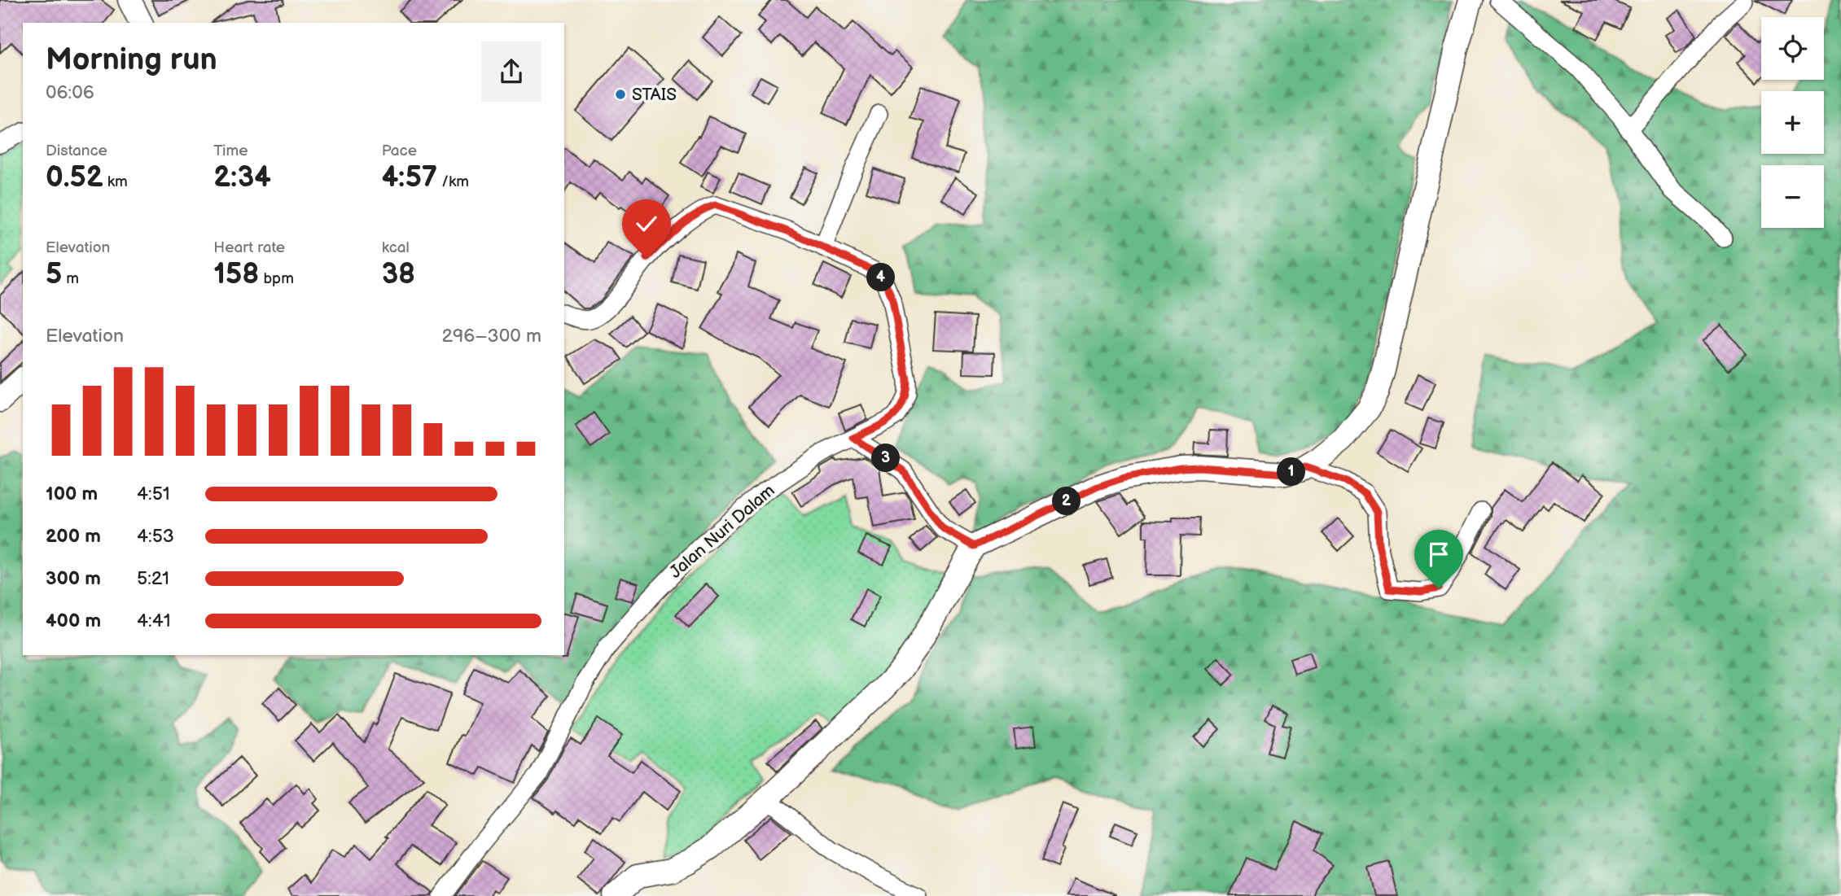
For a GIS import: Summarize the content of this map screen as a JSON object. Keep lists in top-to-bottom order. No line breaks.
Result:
{"streets":{"street":["Jalan Nuri Dalam"]},"places":["STAIS"],"page":{"map_buttons":["+","−"],"heading":["Morning run","06:06"],"stats":[["Distance","0.52 km"],["Time","2:34"],["Pace","4:57 /km"],["Elevation","5 m"],["Heart rate","158 bpm"],["kcal","38"]],"pins":["4","3","1","2"],"chart":["Elevation","296–300 m"],"list":[{"name":"100 m","note":"4:51"},{"name":"200 m","note":"4:53"},{"name":"300 m","note":"5:21"},{"name":"400 m","note":"4:41"}]}}
